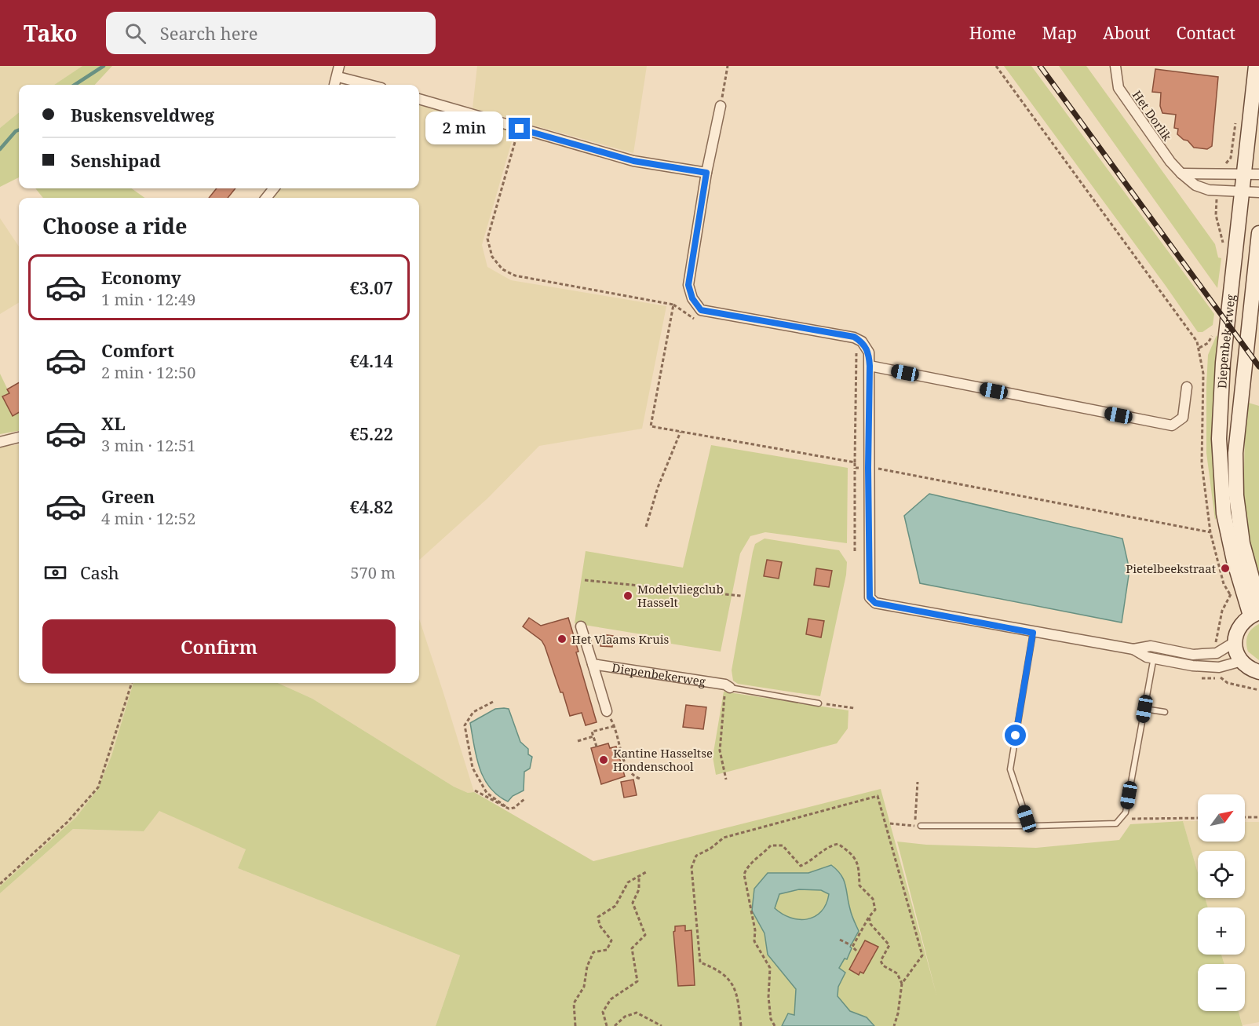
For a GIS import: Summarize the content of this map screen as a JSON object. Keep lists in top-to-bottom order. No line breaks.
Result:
{"streets":{"main road":["Diepenbekerweg"],"street":["Het Dorlik"]},"crossings":[["Het Dorlik","Diepenbekerweg"]],"places":["Pietelbeekstraat","Modelvliegclub Hasselt","Het Vlaams Kruis","Kantine Hasseltse Hondenschool"],"north":"top right","page":{"header":"Tako","search":"Search here","nav":["Home","Map","About","Contact"],"banner":["Buskensveldweg","Senshipad"],"bubble":"2 min","heading":"Choose a ride","list":[{"name":"Economy","note":"1 min · 12:49","value":"€3.07"},{"name":"Comfort","note":"2 min · 12:50","value":"€4.14"},{"name":"XL","note":"3 min · 12:51","value":"€5.22"},{"name":"Green","note":"4 min · 12:52","value":"€4.82"}],"pay":["Cash","570 m"],"buttons":"Confirm","map_buttons":["+","−"]}}
